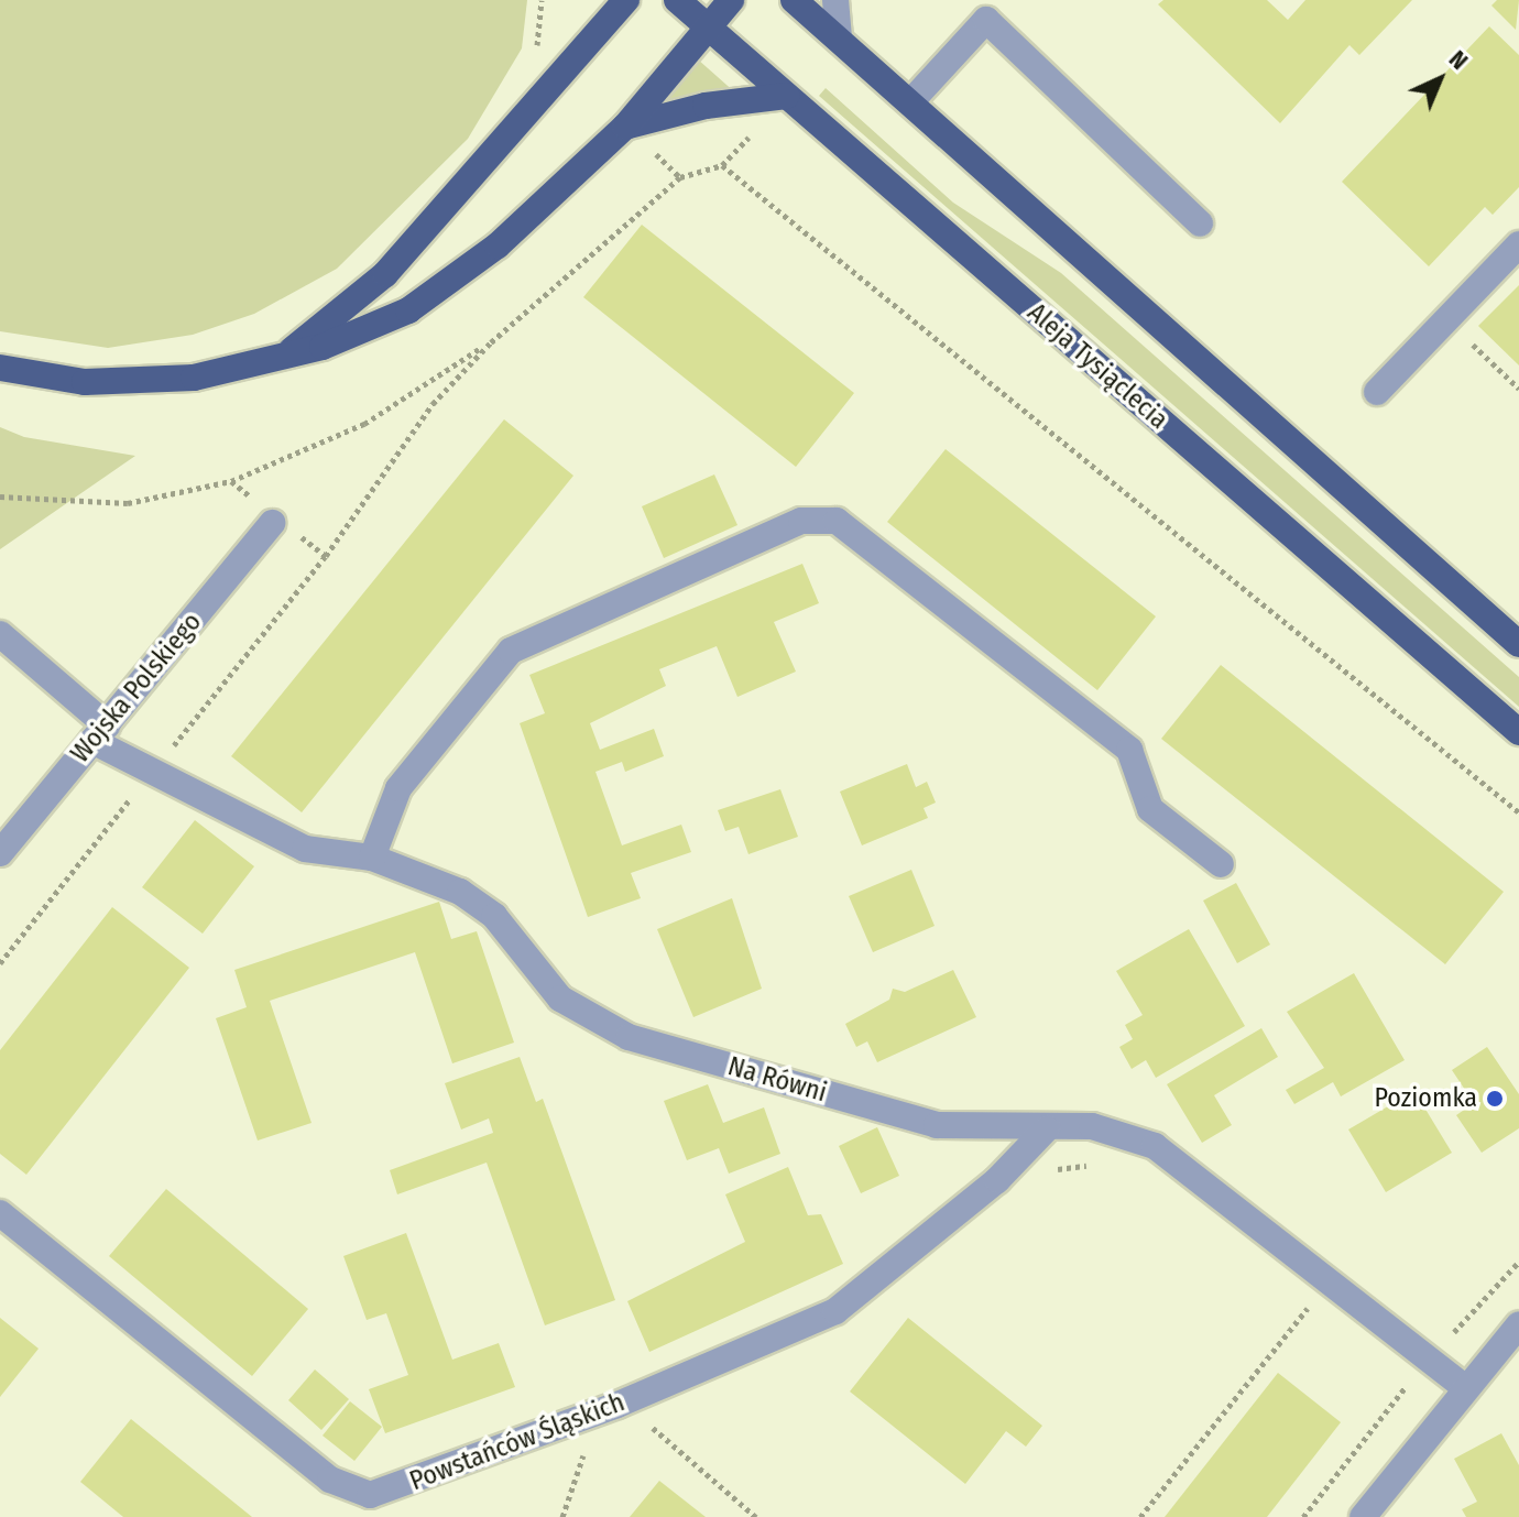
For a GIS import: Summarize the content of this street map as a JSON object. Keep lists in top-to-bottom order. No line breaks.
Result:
{"streets":{"main road":["Aleja Tysiąclecia"],"street":["Wojska Polskiego","Na Równi","Powstańców Śląskich"]},"crossings":[["Wojska Polskiego","Na Równi"],["Na Równi","Powstańców Śląskich"]],"places":["Poziomka"],"north":"top right"}
